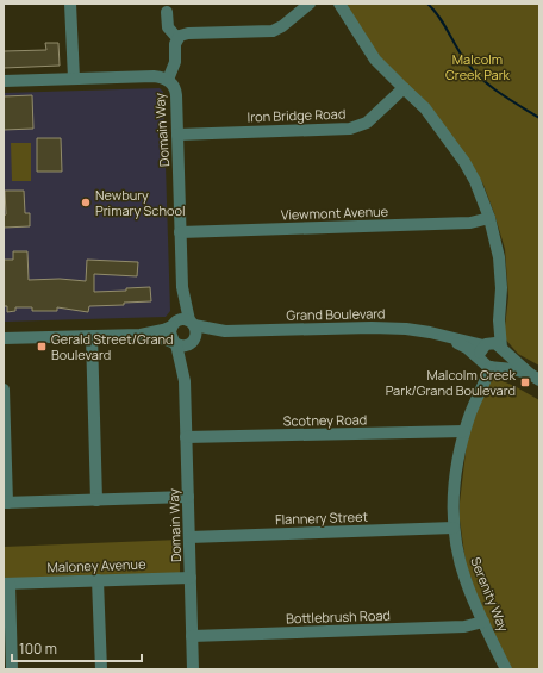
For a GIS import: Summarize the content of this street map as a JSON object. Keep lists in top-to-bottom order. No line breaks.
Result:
{"streets":{"street":["Iron Bridge Road","Domain Way","Viewmont Avenue","Grand Boulevard","Scotney Road","Flannery Street","Maloney Avenue","Serenity Way","Bottlebrush Road"]},"crossings":[["Iron Bridge Road","Domain Way"],["Domain Way","Viewmont Avenue"],["Domain Way","Grand Boulevard"],["Domain Way","Scotney Road"],["Domain Way","Flannery Street"],["Domain Way","Maloney Avenue"],["Domain Way","Bottlebrush Road"],["Grand Boulevard","Serenity Way"],["Scotney Road","Serenity Way"],["Flannery Street","Serenity Way"],["Serenity Way","Bottlebrush Road"]],"parks":["Malcolm Creek Park"],"places":{"other":["Newbury Primary School"],"transit":["Gerald Street/Grand Boulevard","Malcolm Creek Park/Grand Boulevard"]},"scale_bar":"100 m"}
